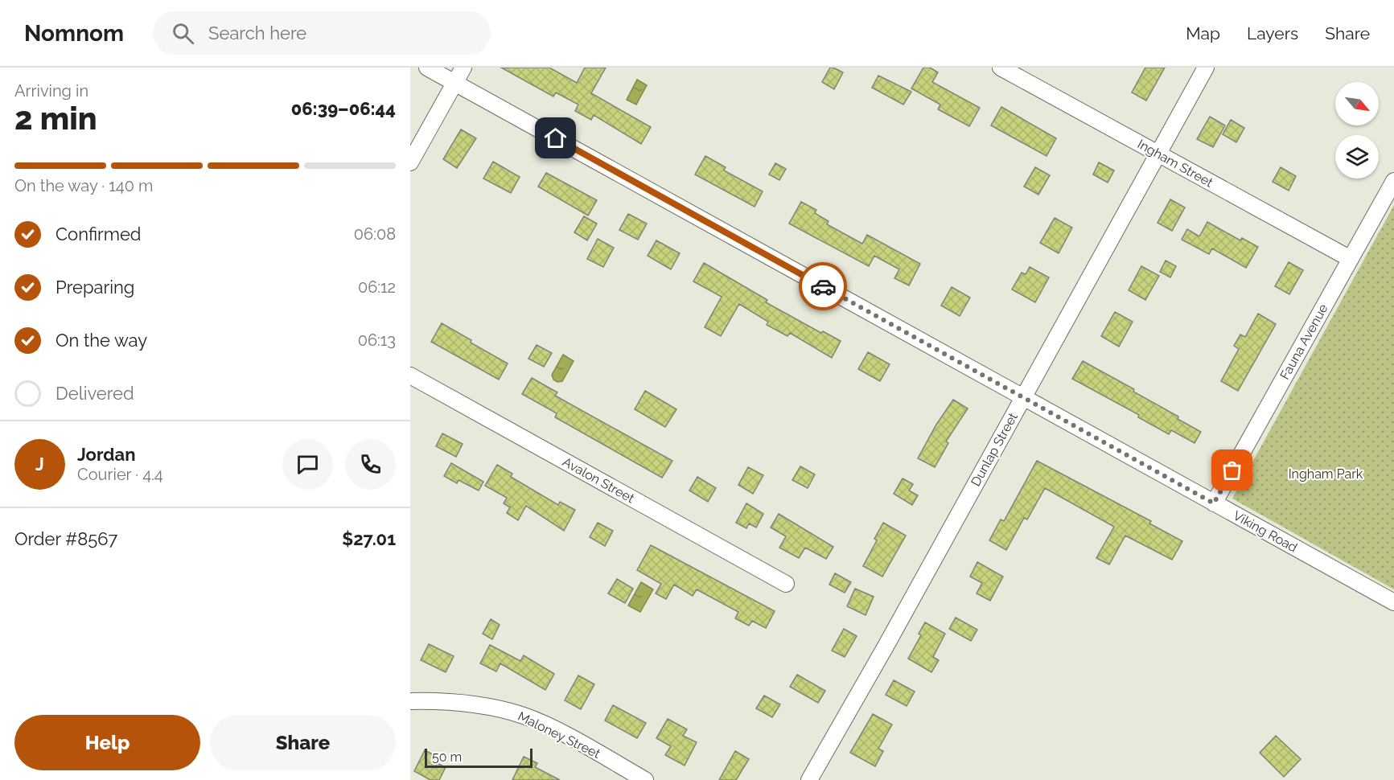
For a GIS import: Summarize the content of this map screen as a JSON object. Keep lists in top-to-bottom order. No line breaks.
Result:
{"streets":{"street":["Ingham Street","Fauna Avenue","Dunlap Street","Avalon Street","Viking Road","Maloney Street"]},"crossings":[["Ingham Street","Fauna Avenue"],["Ingham Street","Dunlap Street"],["Fauna Avenue","Viking Road"],["Dunlap Street","Viking Road"]],"parks":["Ingham Park"],"scale_bar":"50 m","north":"bottom right","page":{"header":"Nomnom","search":"Search here","nav":["Map","Layers","Share"],"heading":["2 min","Arriving in","06:39–06:44"],"panel":["Jordan","Courier · 4.4","Order #8567","$27.01"],"bar":"On the way · 140 m","list":[["Confirmed","06:08"],["Preparing","06:12"],["On the way","06:13"],"Delivered"],"round":"J","buttons":["Help","Share"],"scale":"50 m"}}
